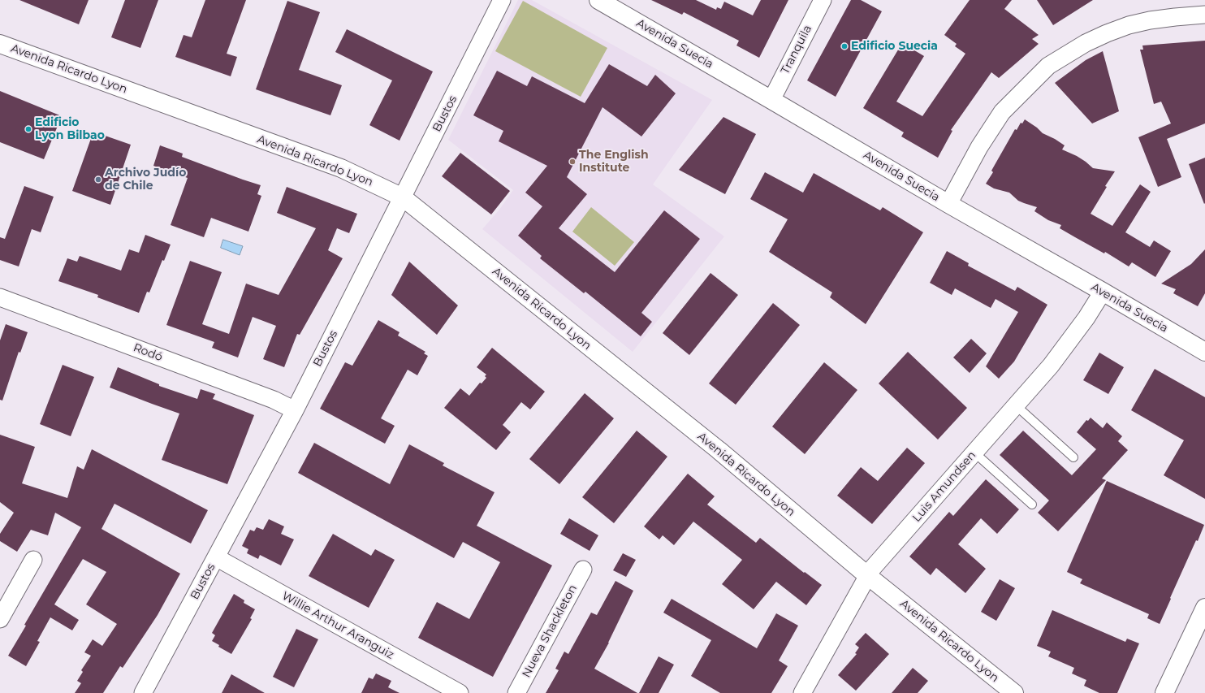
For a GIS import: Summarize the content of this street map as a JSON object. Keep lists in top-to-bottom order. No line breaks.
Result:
{"streets":{"street":["Avenida Suecia","Tranquila","Avenida Ricardo Lyon","Bustos","Rodó","Luis Amundsen","Willie Arthur Aranguiz","Nueva Shackleton"]},"crossings":[["Avenida Suecia","Tranquila"],["Avenida Suecia","Luis Amundsen"],["Avenida Ricardo Lyon","Bustos"],["Avenida Ricardo Lyon","Luis Amundsen"],["Bustos","Rodó"],["Bustos","Willie Arthur Aranguiz"]],"places":["Edificio Suecia","Edificio Lyon Bilbao","The English Institute","Archivo Judío de Chile"]}
